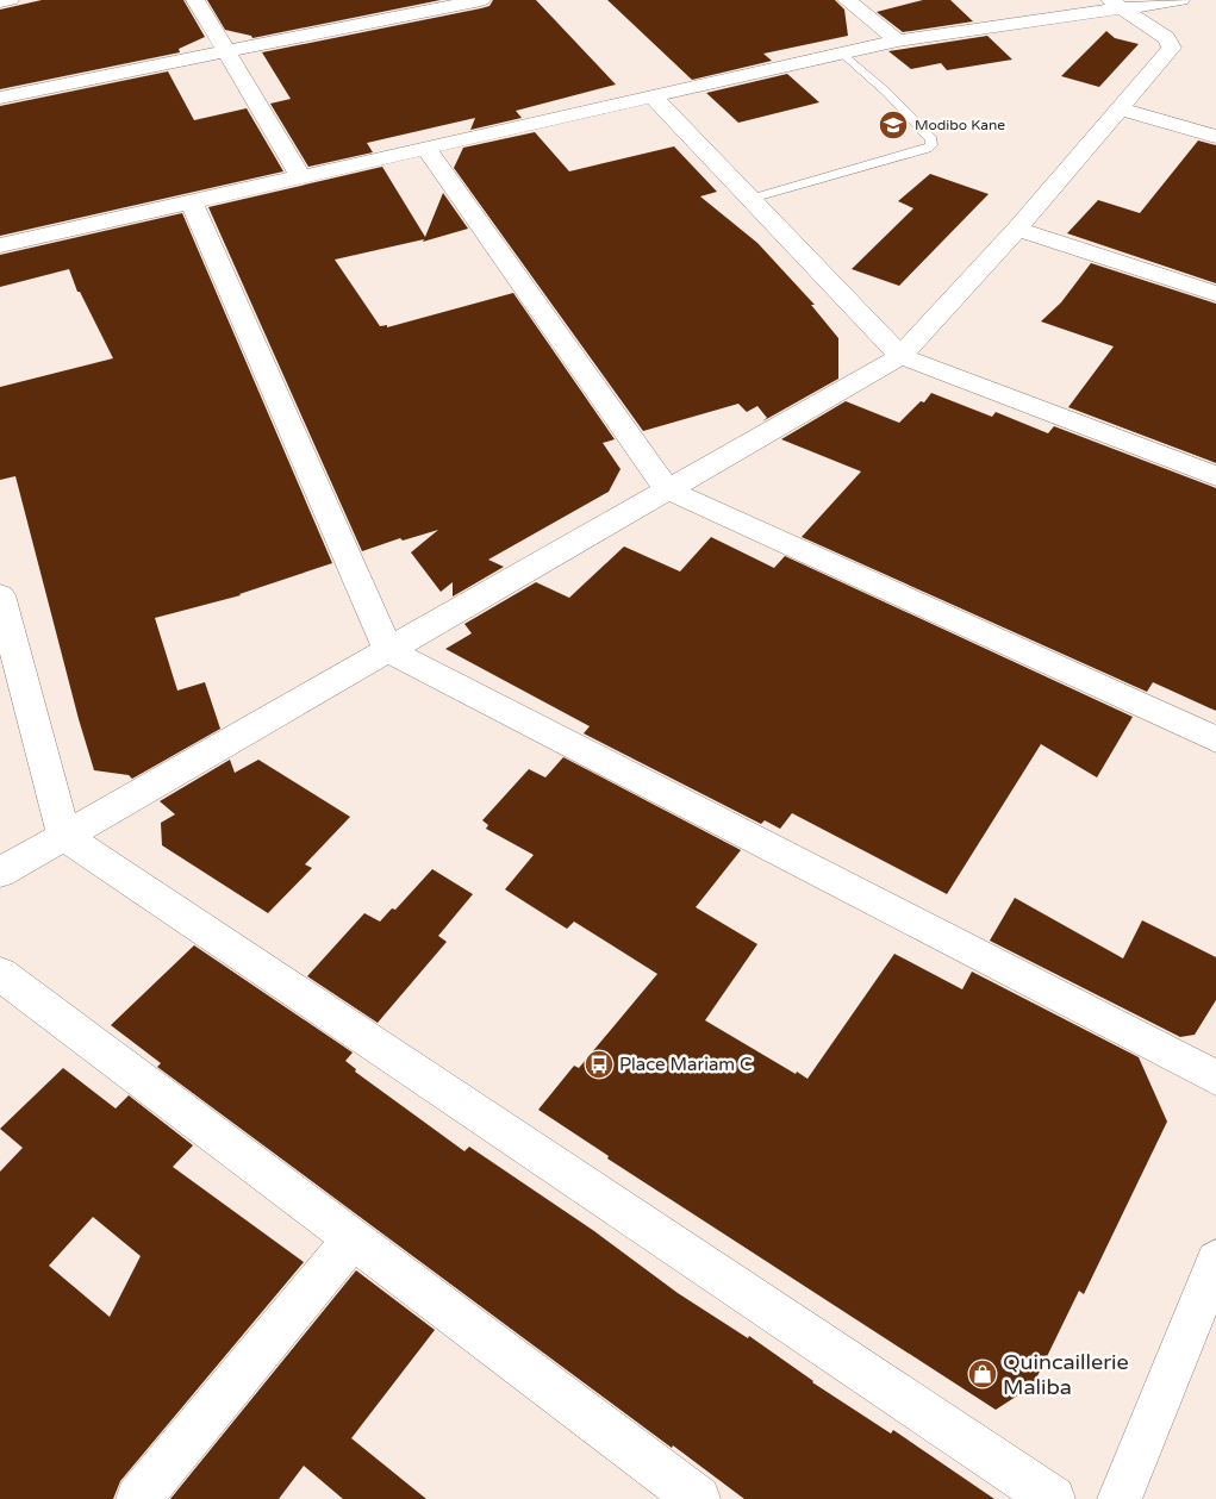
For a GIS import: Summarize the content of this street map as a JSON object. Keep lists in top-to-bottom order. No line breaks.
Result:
{"places":{"school or university":["Modibo Kane"],"bus stop":["Place Mariam C"],"shop":["Quincaillerie Maliba"]}}
